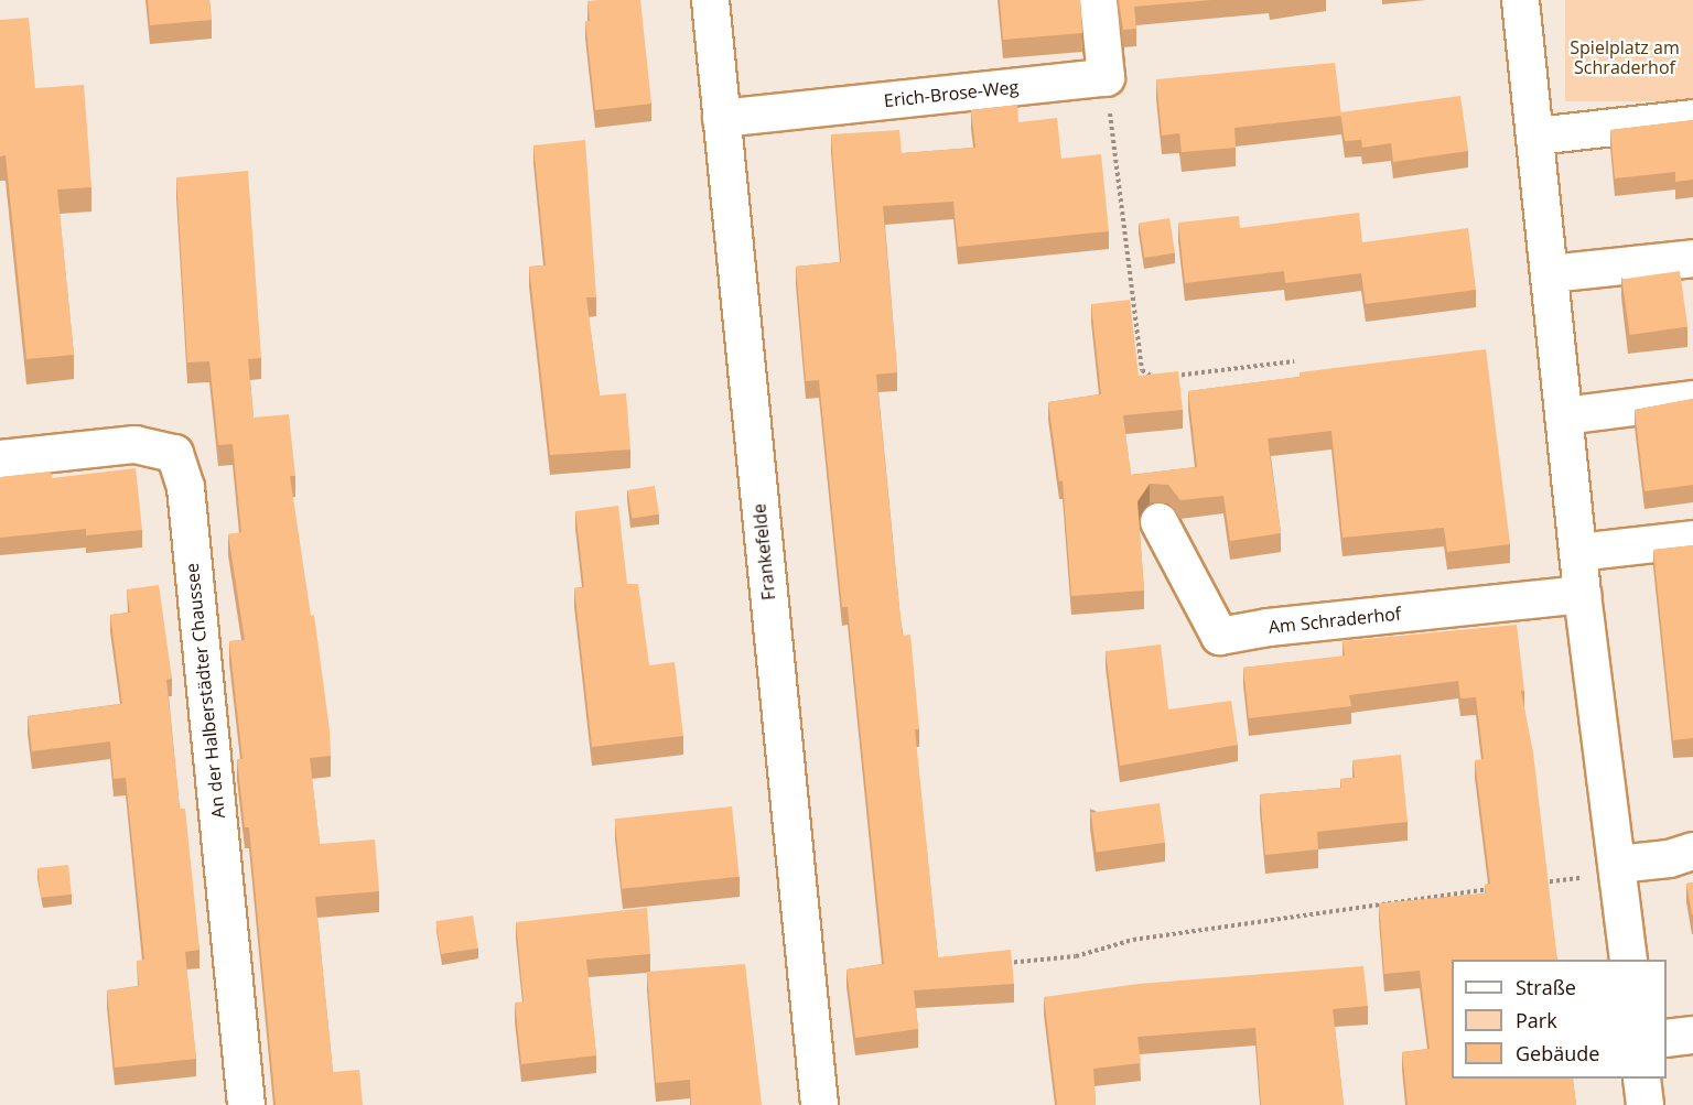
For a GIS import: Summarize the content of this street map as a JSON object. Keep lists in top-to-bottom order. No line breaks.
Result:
{"streets":{"street":["Erich-Brose-Weg","Frankefelde","Am Schraderhof","An der Halberstädter Chaussee"]},"crossings":[["Erich-Brose-Weg","Frankefelde"]],"parks":["Spielplatz am Schraderhof"],"legend":["Straße","Park","Gebäude"]}
